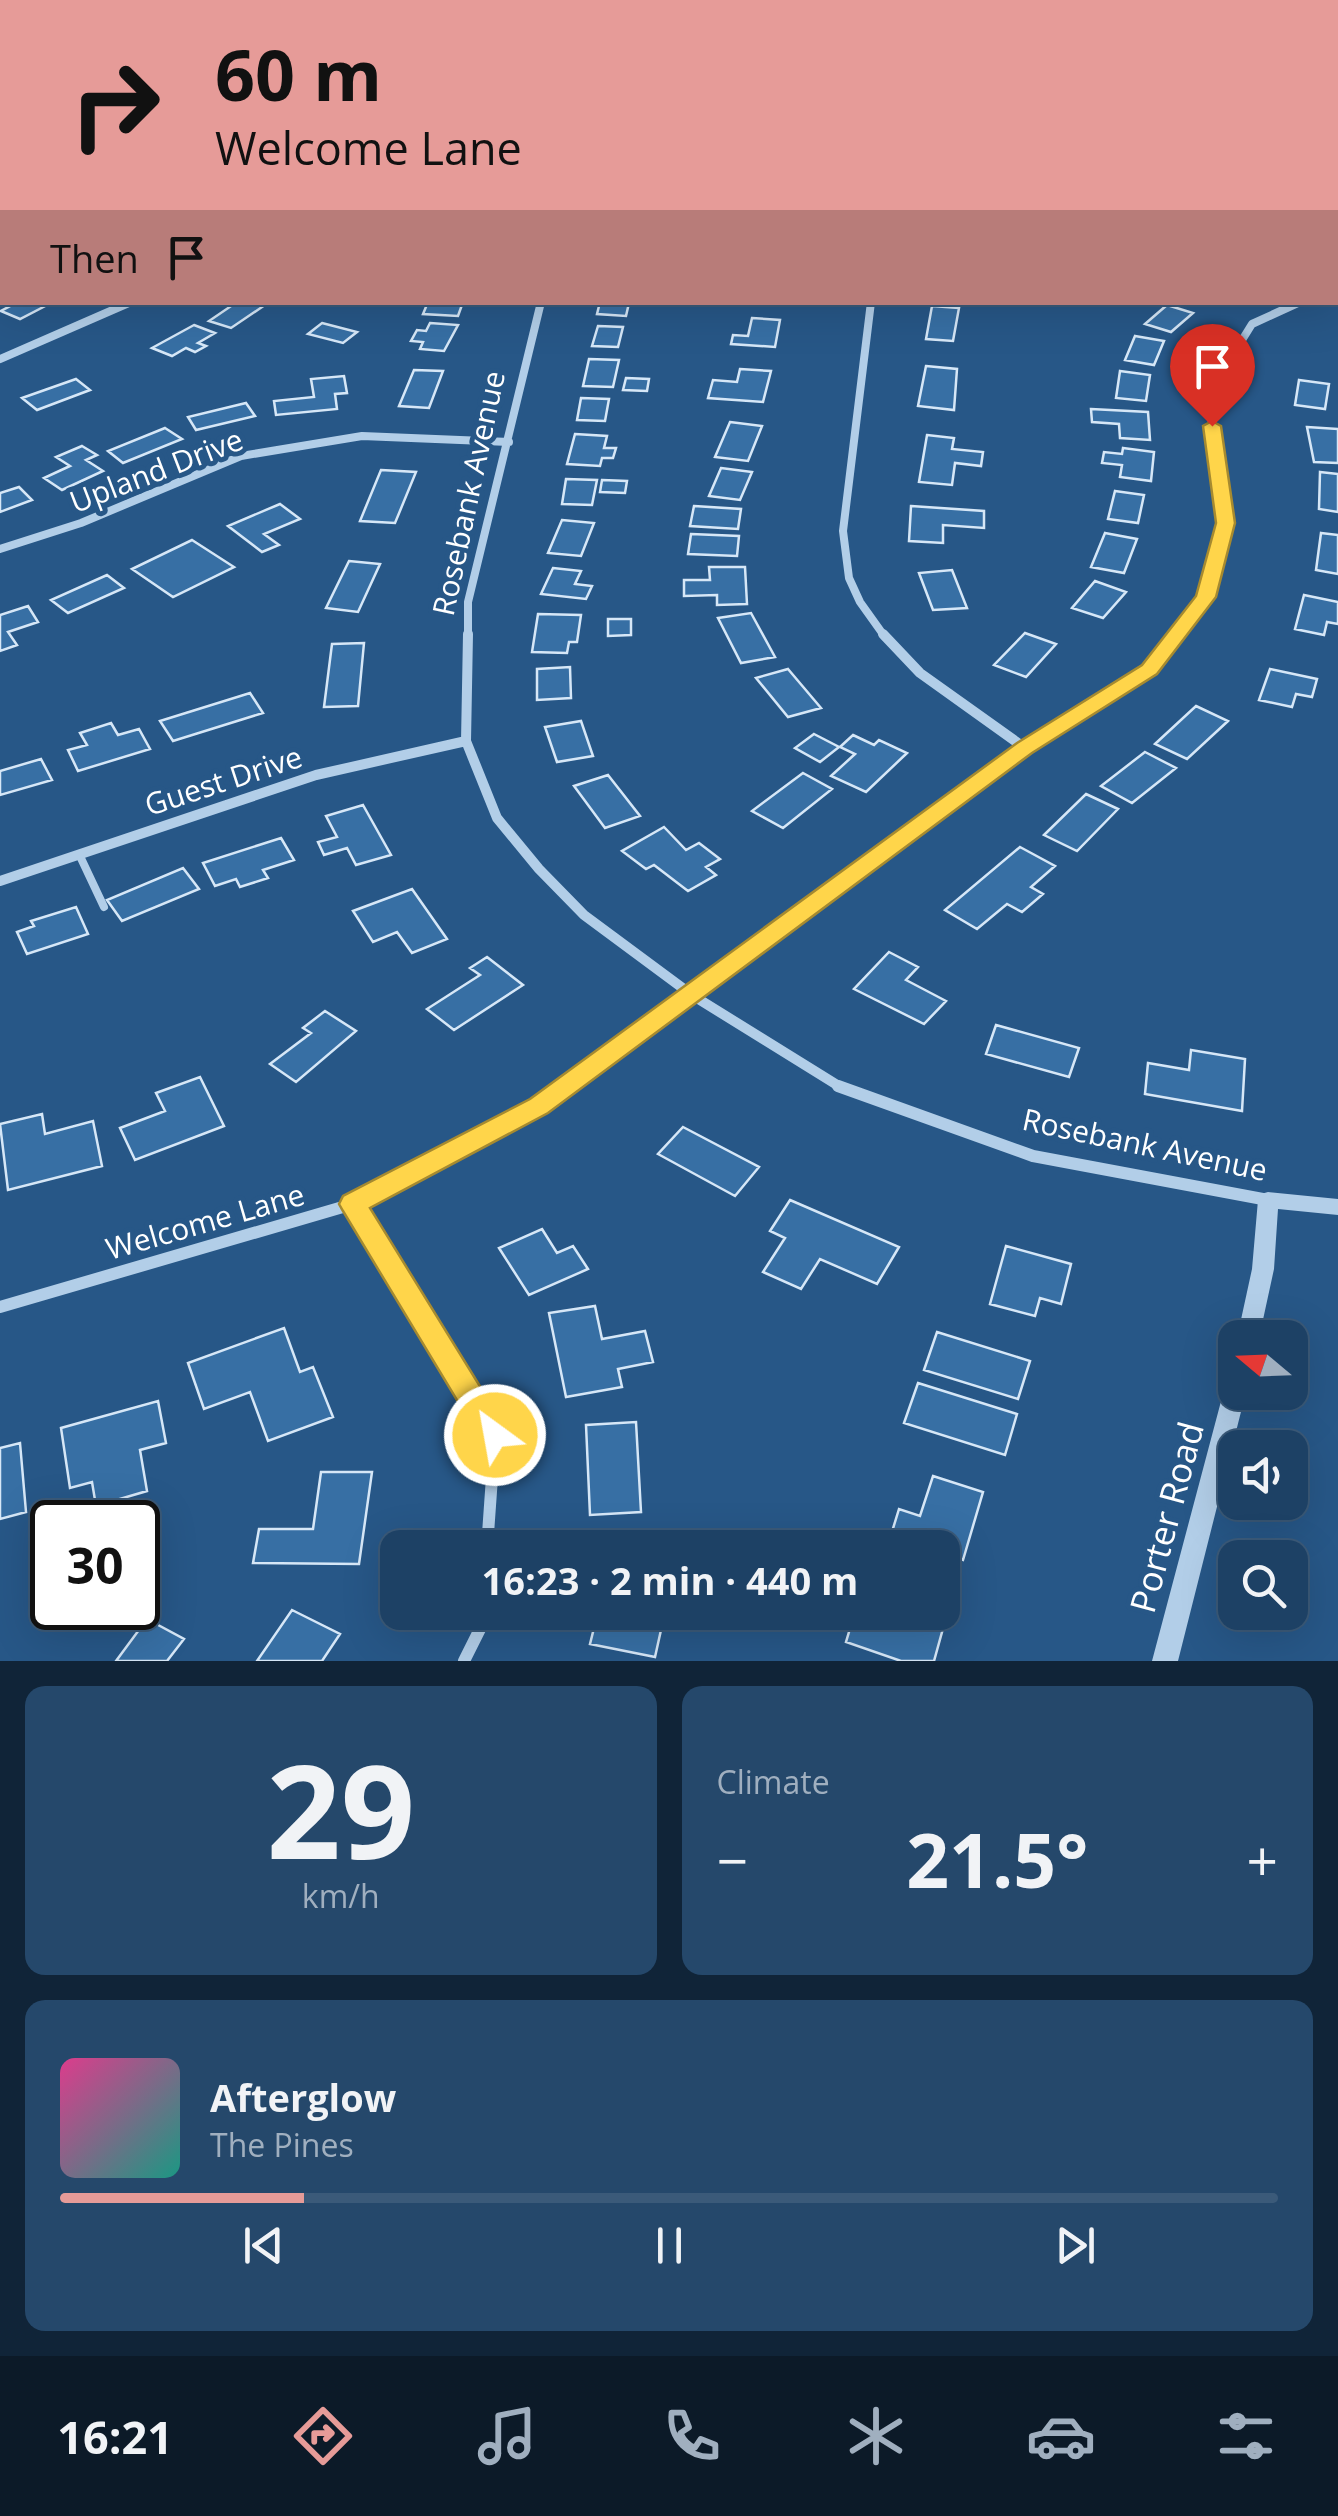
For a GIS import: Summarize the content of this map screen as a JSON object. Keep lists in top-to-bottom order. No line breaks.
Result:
{"streets":{"street":["Upland Drive","Rosebank Avenue","Guest Drive","Welcome Lane","Porter Road"]},"crossings":[["Upland Drive","Rosebank Avenue"],["Rosebank Avenue","Guest Drive"],["Rosebank Avenue","Welcome Lane"]],"north":"left","page":{"turn":["60 m","Welcome Lane"],"then":"Then","limit":"30","trip":"16:23 · 2 min · 440 m","tile":[["29","km/h"],"Climate"],"heat":["−","21.5°","+"],"song":["Afterglow","The Pines"],"tabs":"16:21"}}
